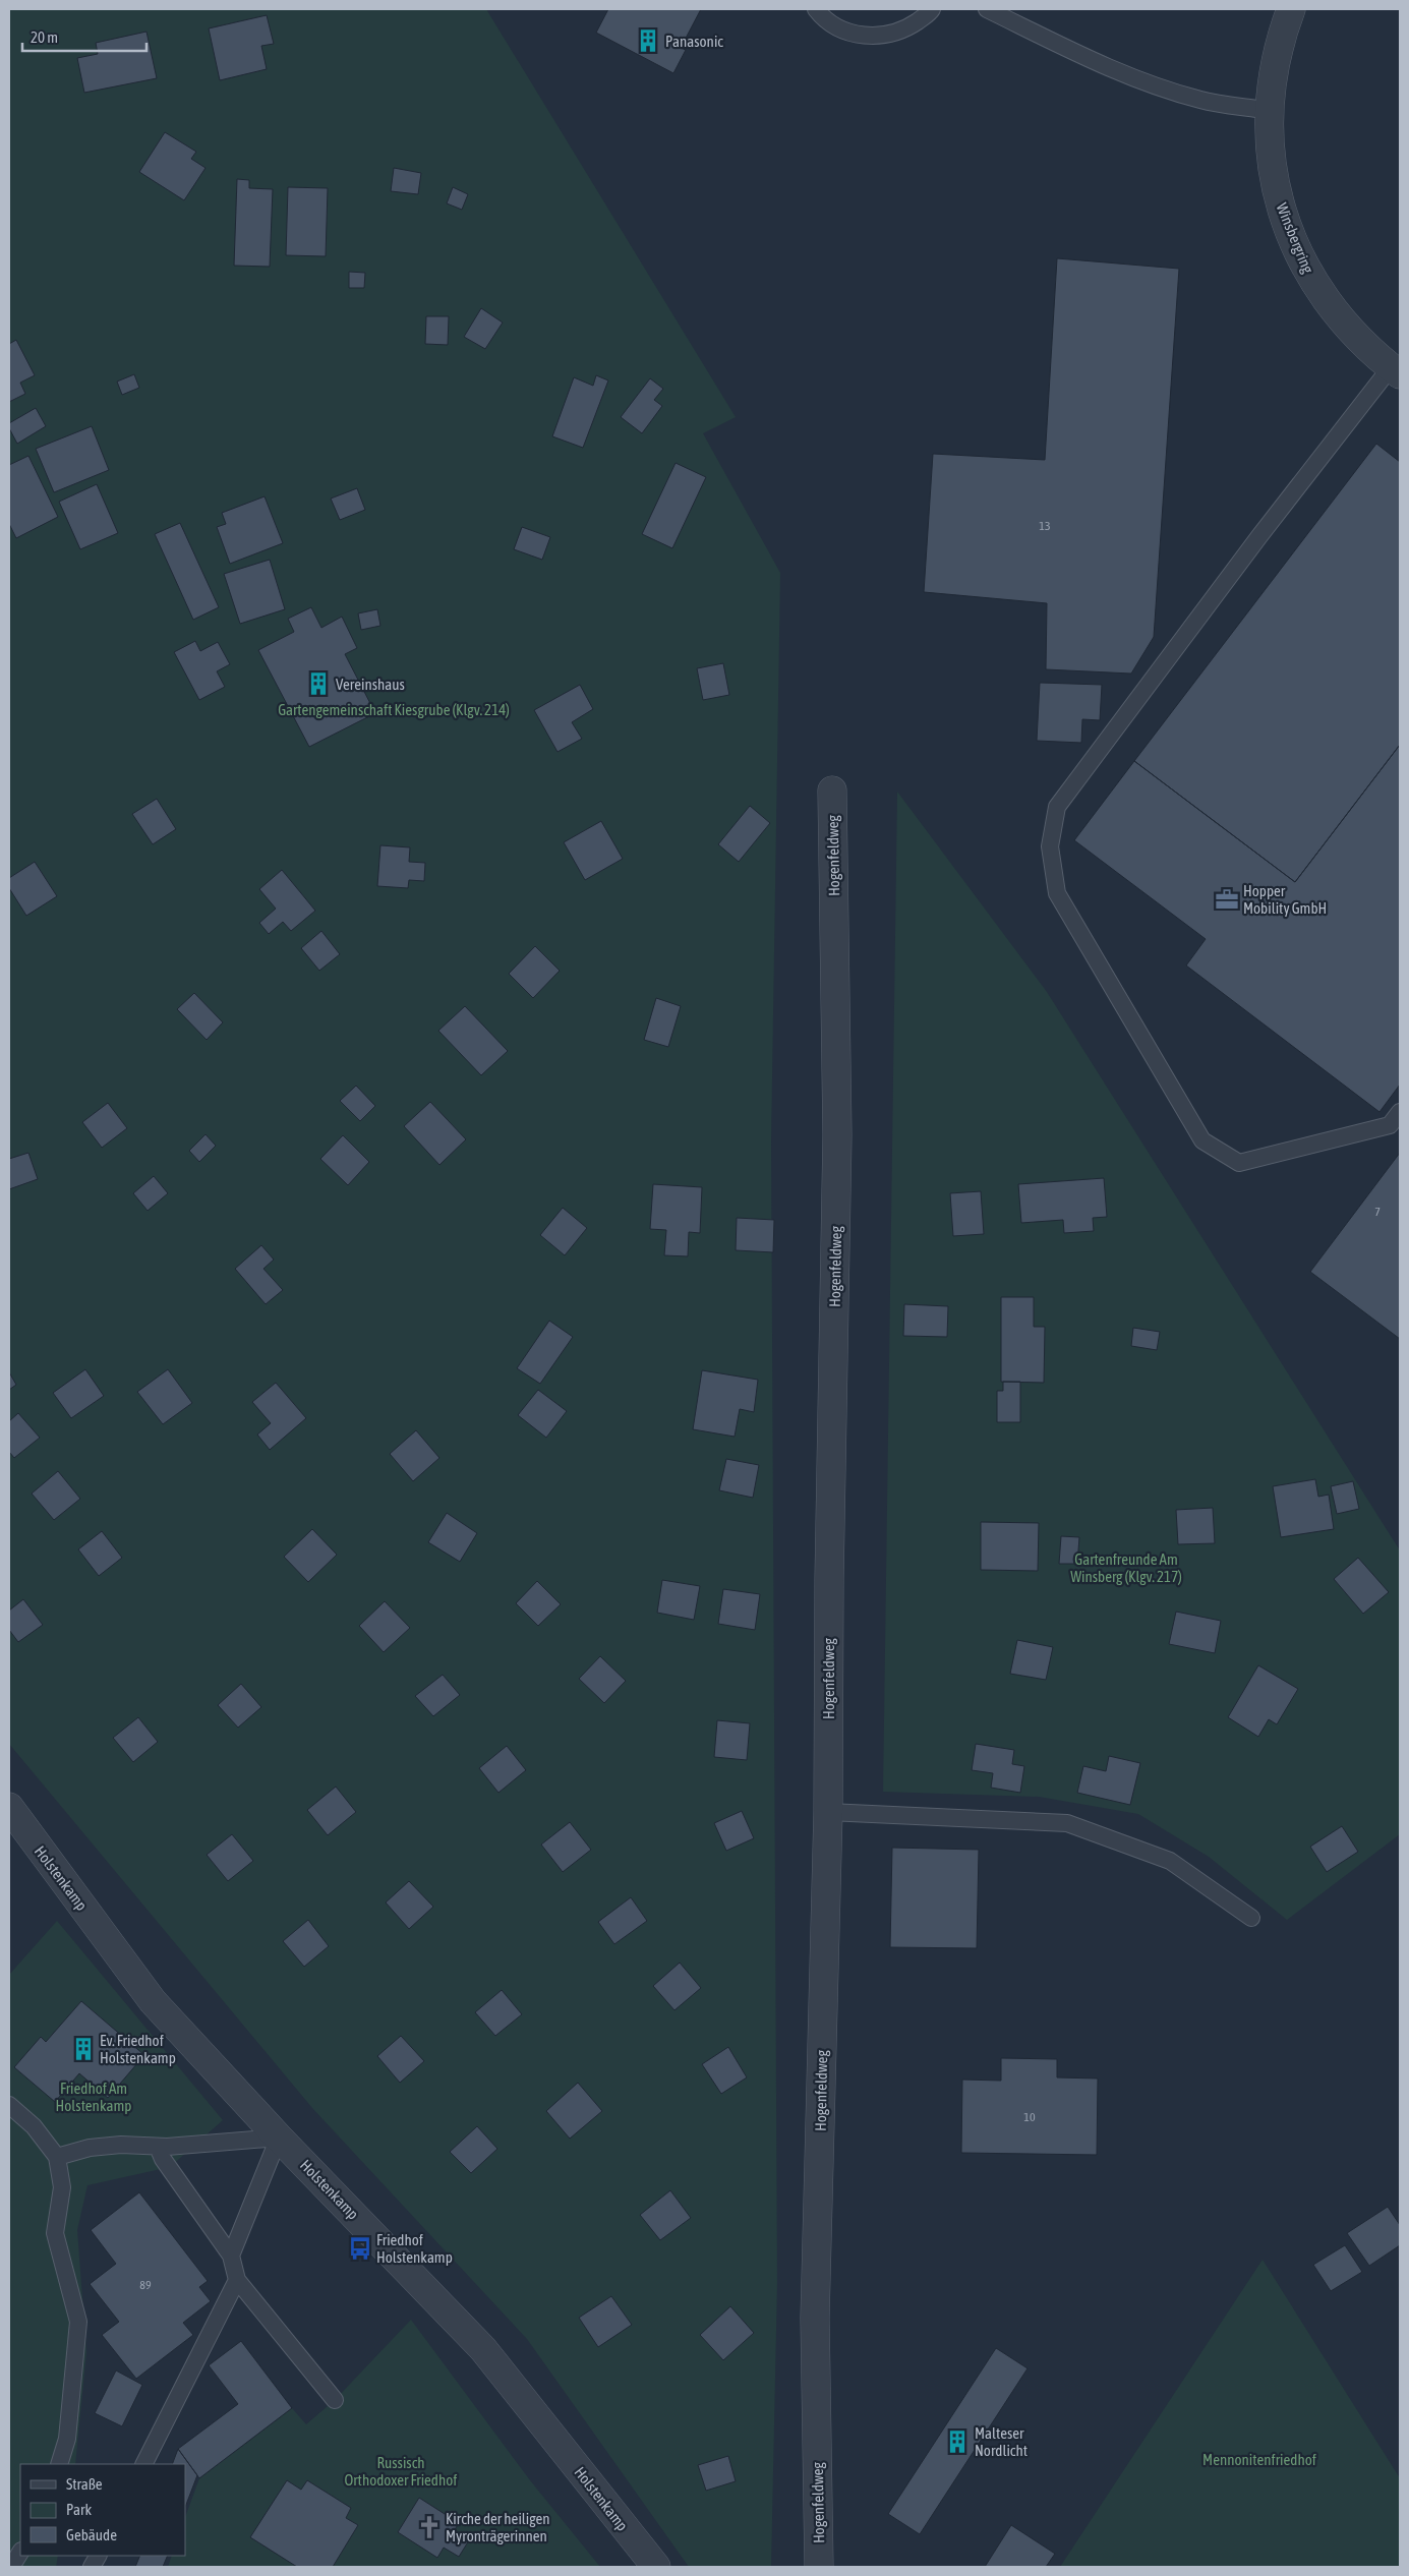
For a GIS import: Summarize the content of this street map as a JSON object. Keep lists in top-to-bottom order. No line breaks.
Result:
{"streets":{"street":["Winsbergring","Hogenfeldweg","Holstenkamp"]},"parks":["Gartengemeinschaft Kiesgrube (Klgv. 214)","Gartenfreunde Am Winsberg (Klgv. 217)","Friedhof Am Holstenkamp","Mennonitenfriedhof","Russisch Orthodoxer Friedhof"],"places":{"building":["Panasonic","Vereinshaus","Ev. Friedhof Holstenkamp","Malteser Nordlicht"],"office":["Hopper Mobility GmbH"],"bus stop":["Friedhof Holstenkamp"],"church":["Kirche der heiligen Myronträgerinnen"]},"house_numbers":["13","7","10","89"],"legend":["Straße","Park","Gebäude"],"scale_bar":"20 m"}
